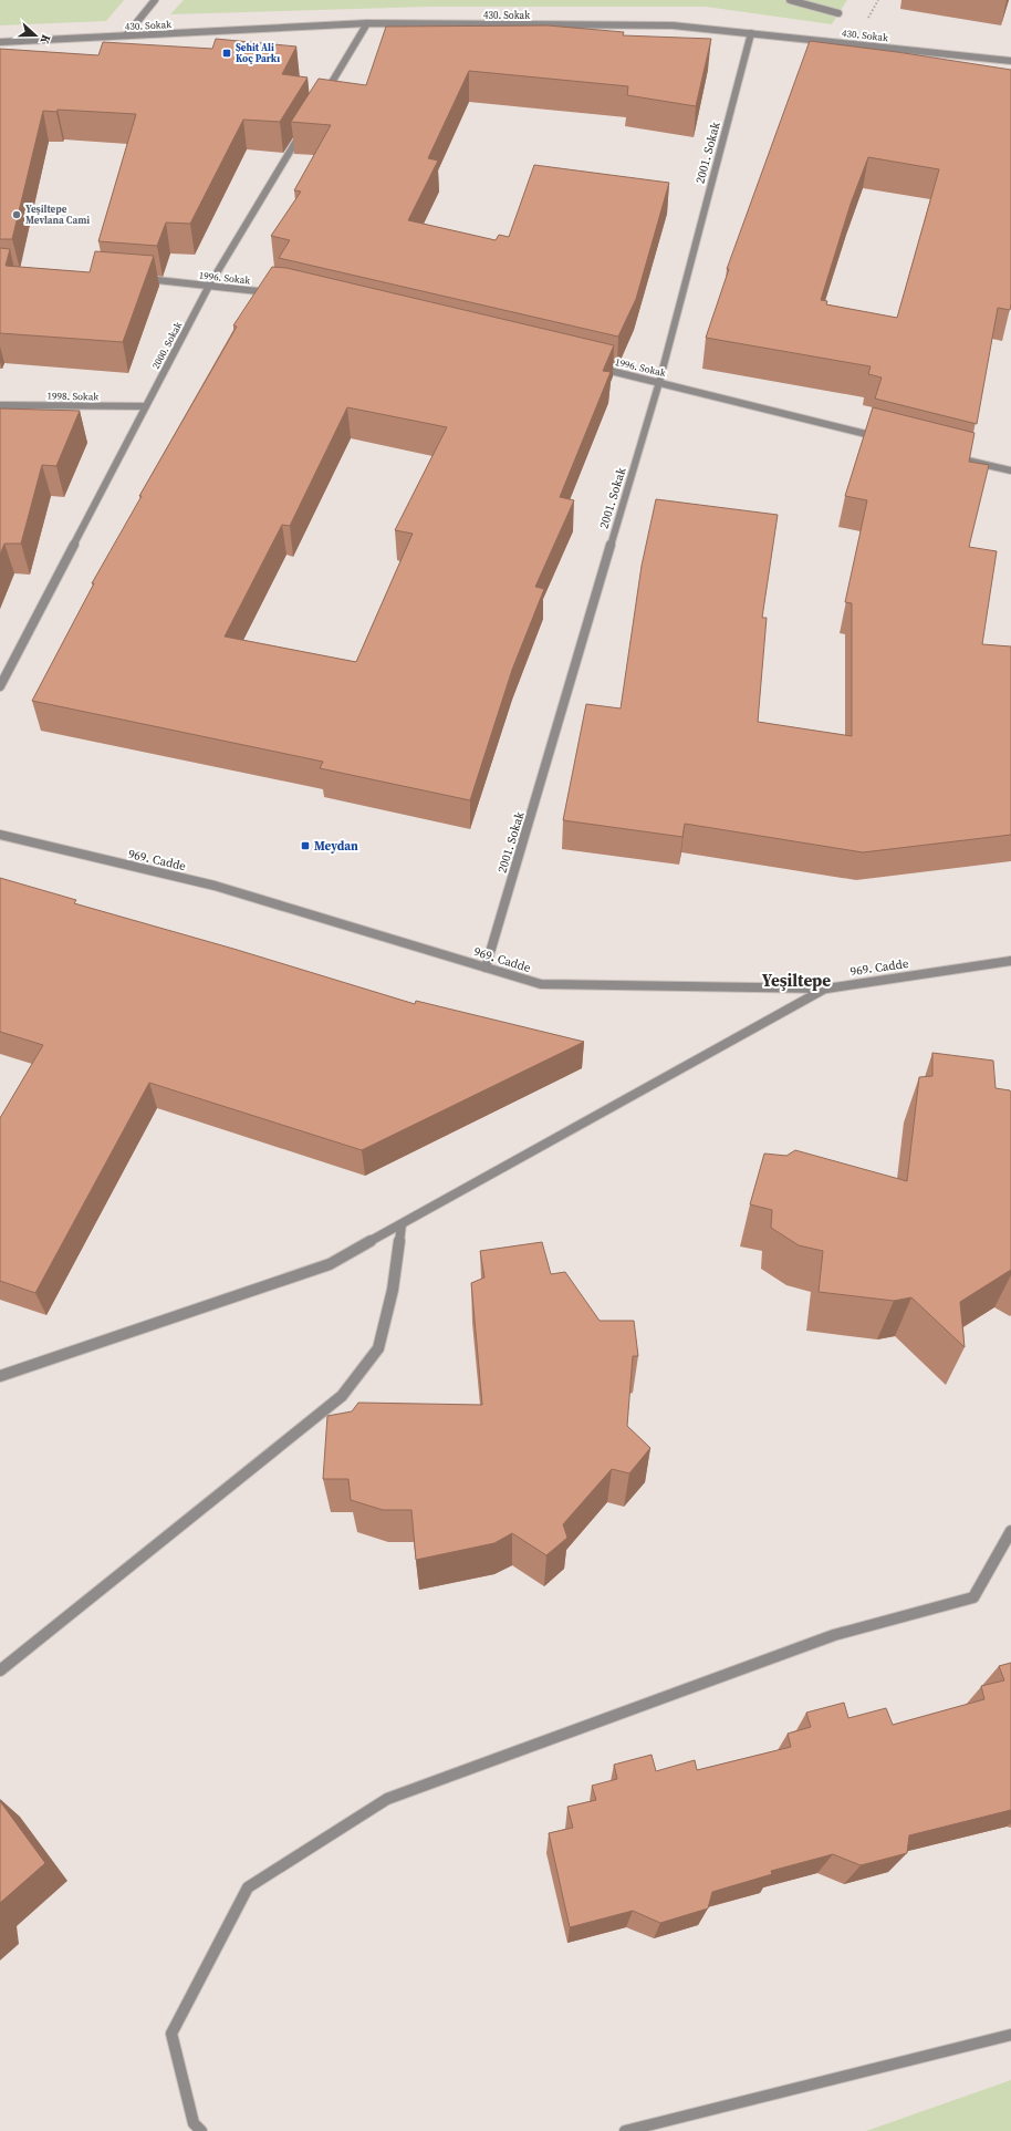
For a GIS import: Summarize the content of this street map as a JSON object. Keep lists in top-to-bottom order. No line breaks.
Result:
{"streets":{"street":["430. Sokak","2001. Sokak","1996. Sokak","2000. Sokak","1998. Sokak","969. Cadde"]},"crossings":[["430. Sokak","2001. Sokak"],["2001. Sokak","1996. Sokak"],["2001. Sokak","969. Cadde"],["1996. Sokak","2000. Sokak"],["2000. Sokak","1998. Sokak"]],"districts":["Yeşiltepe"],"places":{"transit":["Şehit Ali Koç Parkı","Meydan"],"other":["Yeşiltepe Mevlana Cami"]},"north":"right"}
